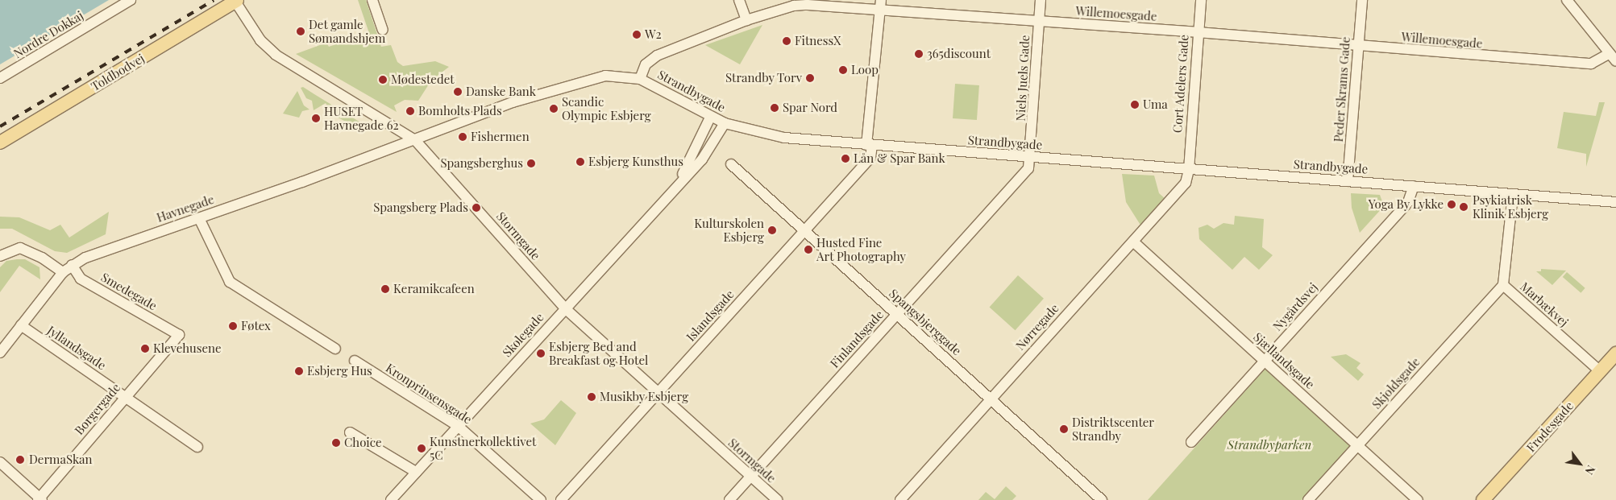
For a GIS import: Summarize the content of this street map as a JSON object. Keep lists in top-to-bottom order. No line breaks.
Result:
{"streets":{"main road":["Toldbodvej","Frodesgade"],"street":["Willemoesgade","Nordre Dokkaj","Niels Juels Gade","Cort Adelers Gade","Peder Skrams Gade","Strandbygade","Havnegade","Stormgade","Smedegade","Marbækvej","Nygårdsvej","Islandsgade","Spangsbjerggade","Nørregade","Skolegade","Finlandsgade","Jyllandsgade","Sjællandsgade","Skjoldsgade","Kronprinsensgade","Borgergade"]},"crossings":[["Willemoesgade","Niels Juels Gade"],["Willemoesgade","Cort Adelers Gade"],["Willemoesgade","Peder Skrams Gade"],["Willemoesgade","Strandbygade"],["Willemoesgade","Islandsgade"],["Toldbodvej","Stormgade"],["Niels Juels Gade","Strandbygade"],["Niels Juels Gade","Finlandsgade"],["Cort Adelers Gade","Strandbygade"],["Cort Adelers Gade","Nørregade"],["Peder Skrams Gade","Strandbygade"],["Strandbygade","Havnegade"],["Strandbygade","Stormgade"],["Strandbygade","Marbækvej"],["Strandbygade","Nygårdsvej"],["Strandbygade","Islandsgade"],["Strandbygade","Nørregade"],["Strandbygade","Skolegade"],["Strandbygade","Finlandsgade"],["Havnegade","Stormgade"],["Havnegade","Smedegade"],["Havnegade","Jyllandsgade"],["Stormgade","Islandsgade"],["Stormgade","Skolegade"],["Stormgade","Finlandsgade"],["Smedegade","Borgergade"],["Marbækvej","Skjoldsgade"],["Marbækvej","Frodesgade"],["Nygårdsvej","Sjællandsgade"],["Islandsgade","Spangsbjerggade"],["Spangsbjerggade","Nørregade"],["Spangsbjerggade","Finlandsgade"],["Nørregade","Sjællandsgade"],["Skolegade","Kronprinsensgade"],["Jyllandsgade","Borgergade"],["Sjællandsgade","Skjoldsgade"]],"parks":["Strandbyparken"],"places":["Det gamle Sømandshjem","W2","FitnessX","365discount","Loop","Strandby Torv","Mødestedet","Danske Bank","Uma","Spar Nord","Scandic Olympic Esbjerg","Bomholts Plads","HUSET Havnegade 62","Fishermen","Lån & Spar Bank","Esbjerg Kunsthus","Spangsberghus","Yoga By Lykke","Psykiatrisk Klinik Esbjerg","Spangsberg Plads","Kulturskolen Esbjerg","Husted Fine Art Photography","Keramikcafeen","Føtex","Klevehusene","Esbjerg Bed and Breakfast og Hotel","Esbjerg Hus","Musikby Esbjerg","Distriktscenter Strandby","Choice","Kunstnerkollektivet 5C","DermaSkan"],"north":"bottom right"}
